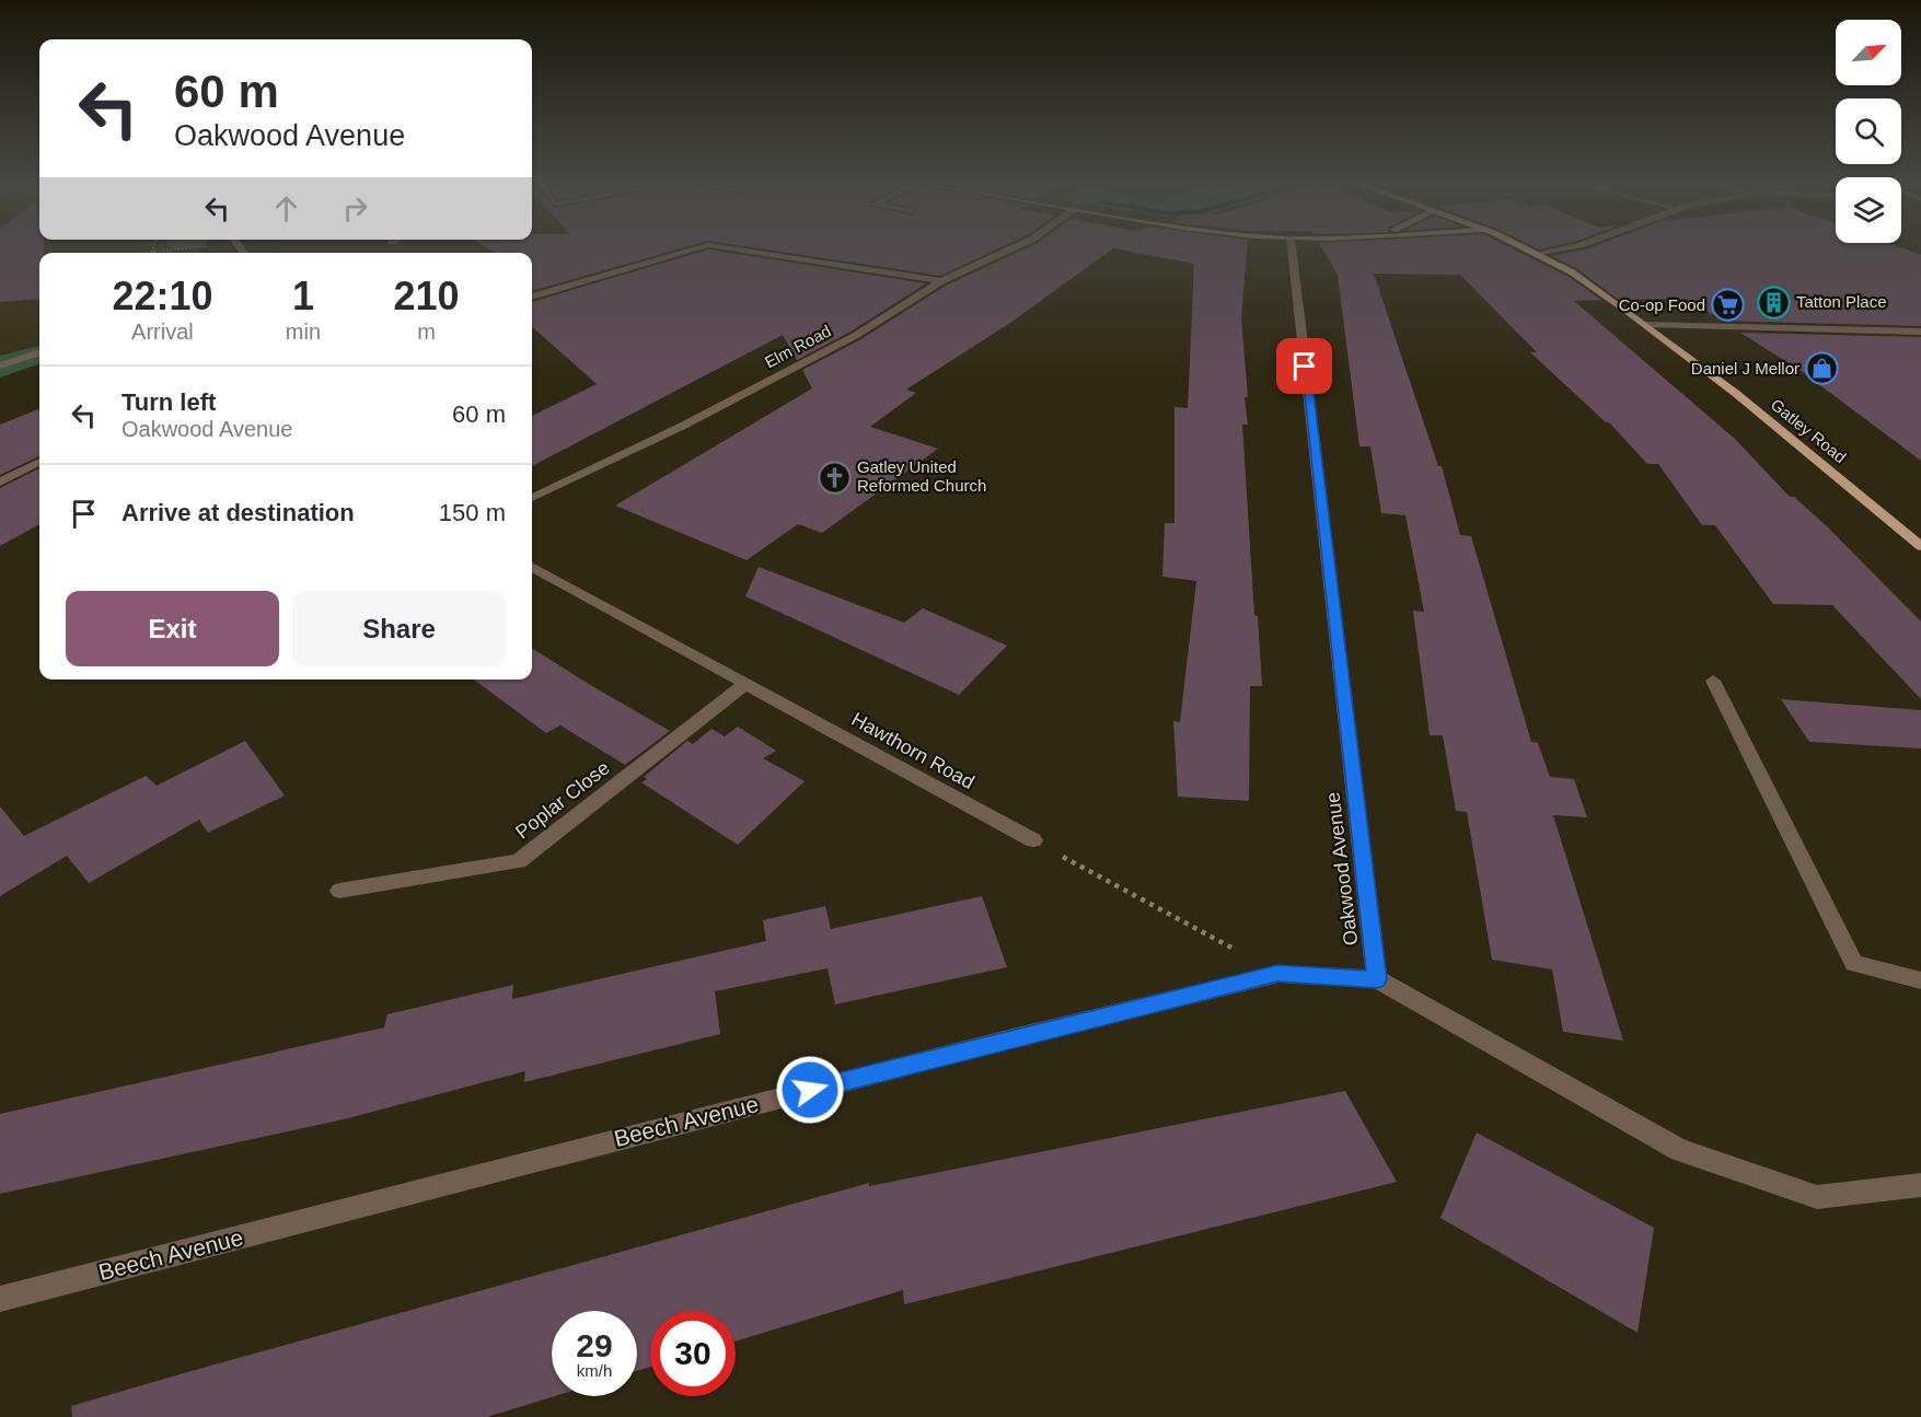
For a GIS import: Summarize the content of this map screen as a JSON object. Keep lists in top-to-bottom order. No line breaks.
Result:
{"streets":{"main road":["Gatley Road"],"street":["Elm Road","Hawthorn Road","Poplar Close","Oakwood Avenue","Beech Avenue"]},"crossings":[["Hawthorn Road","Poplar Close"],["Oakwood Avenue","Beech Avenue"]],"places":{"building":["Tatton Place"],"supermarket":["Co-op Food"],"shop":["Daniel J Mellor"],"church":["Gatley United Reformed Church"]},"north":"top right","page":{"turn":["60 m","Oakwood Avenue"],"eta":["22:10","Arrival","1","min","210","m"],"list":[{"name":"Turn left","note":"Oakwood Avenue","value":"60 m"},{"name":"Arrive at destination","value":"150 m"}],"buttons":["Exit","Share"],"speed":"29 km/h","limit":"30"}}
